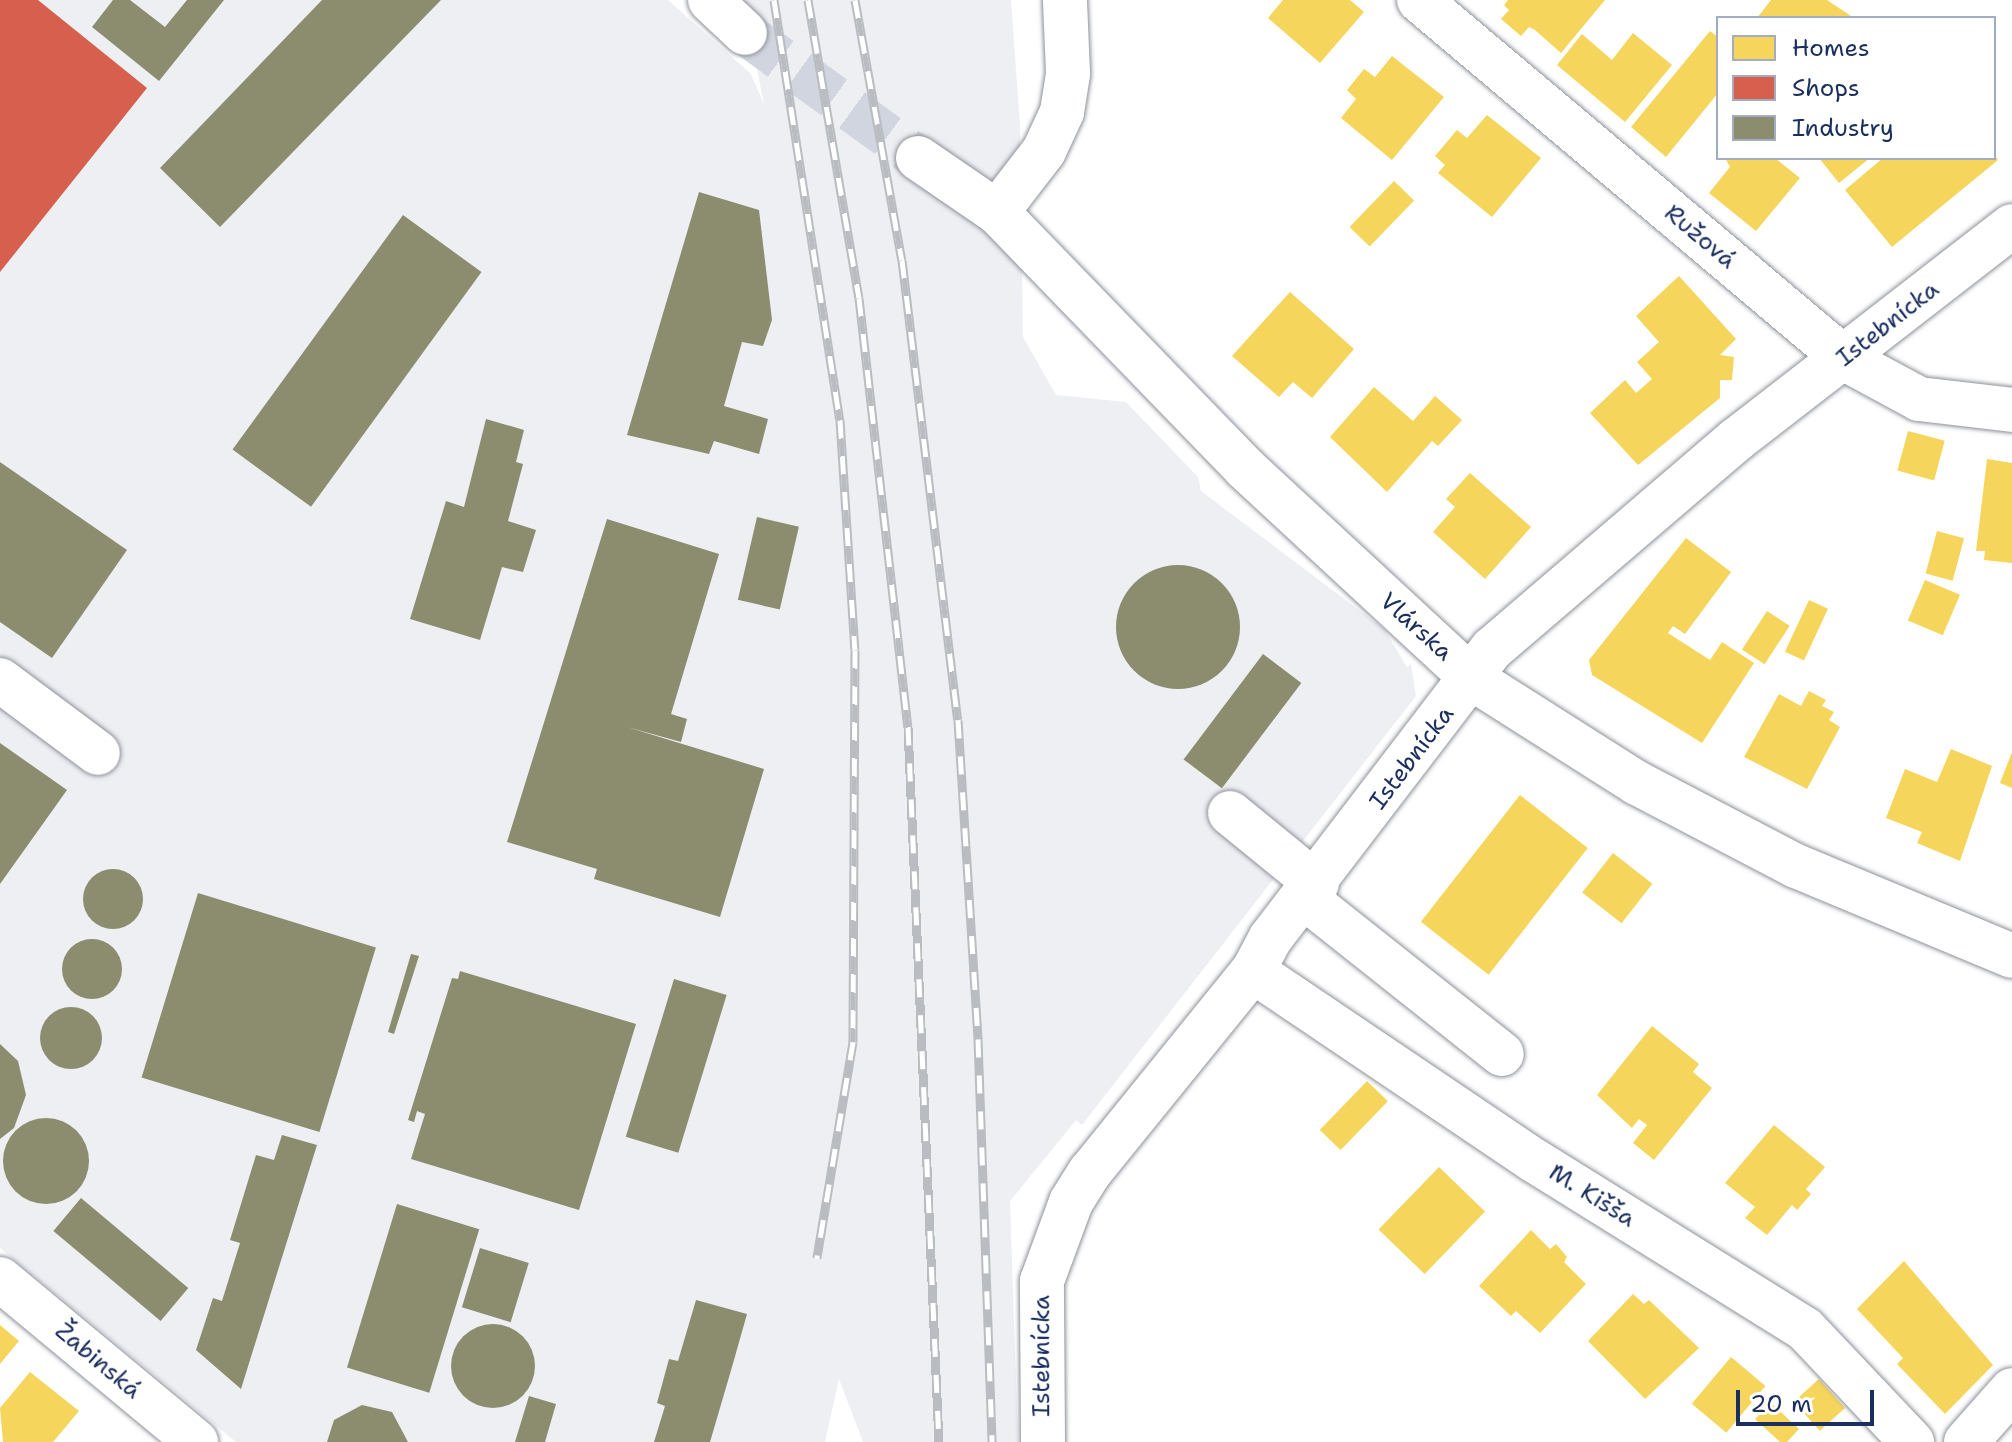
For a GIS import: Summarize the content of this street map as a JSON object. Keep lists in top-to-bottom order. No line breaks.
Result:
{"streets":{"street":["Ružová","Istebnícka","Vlárska","M. Kišša","Žabinská"]},"crossings":[["Ružová","Istebnícka"],["Istebnícka","Vlárska"],["Istebnícka","M. Kišša"]],"legend":["Homes","Shops","Industry"],"scale_bar":"20 m"}
